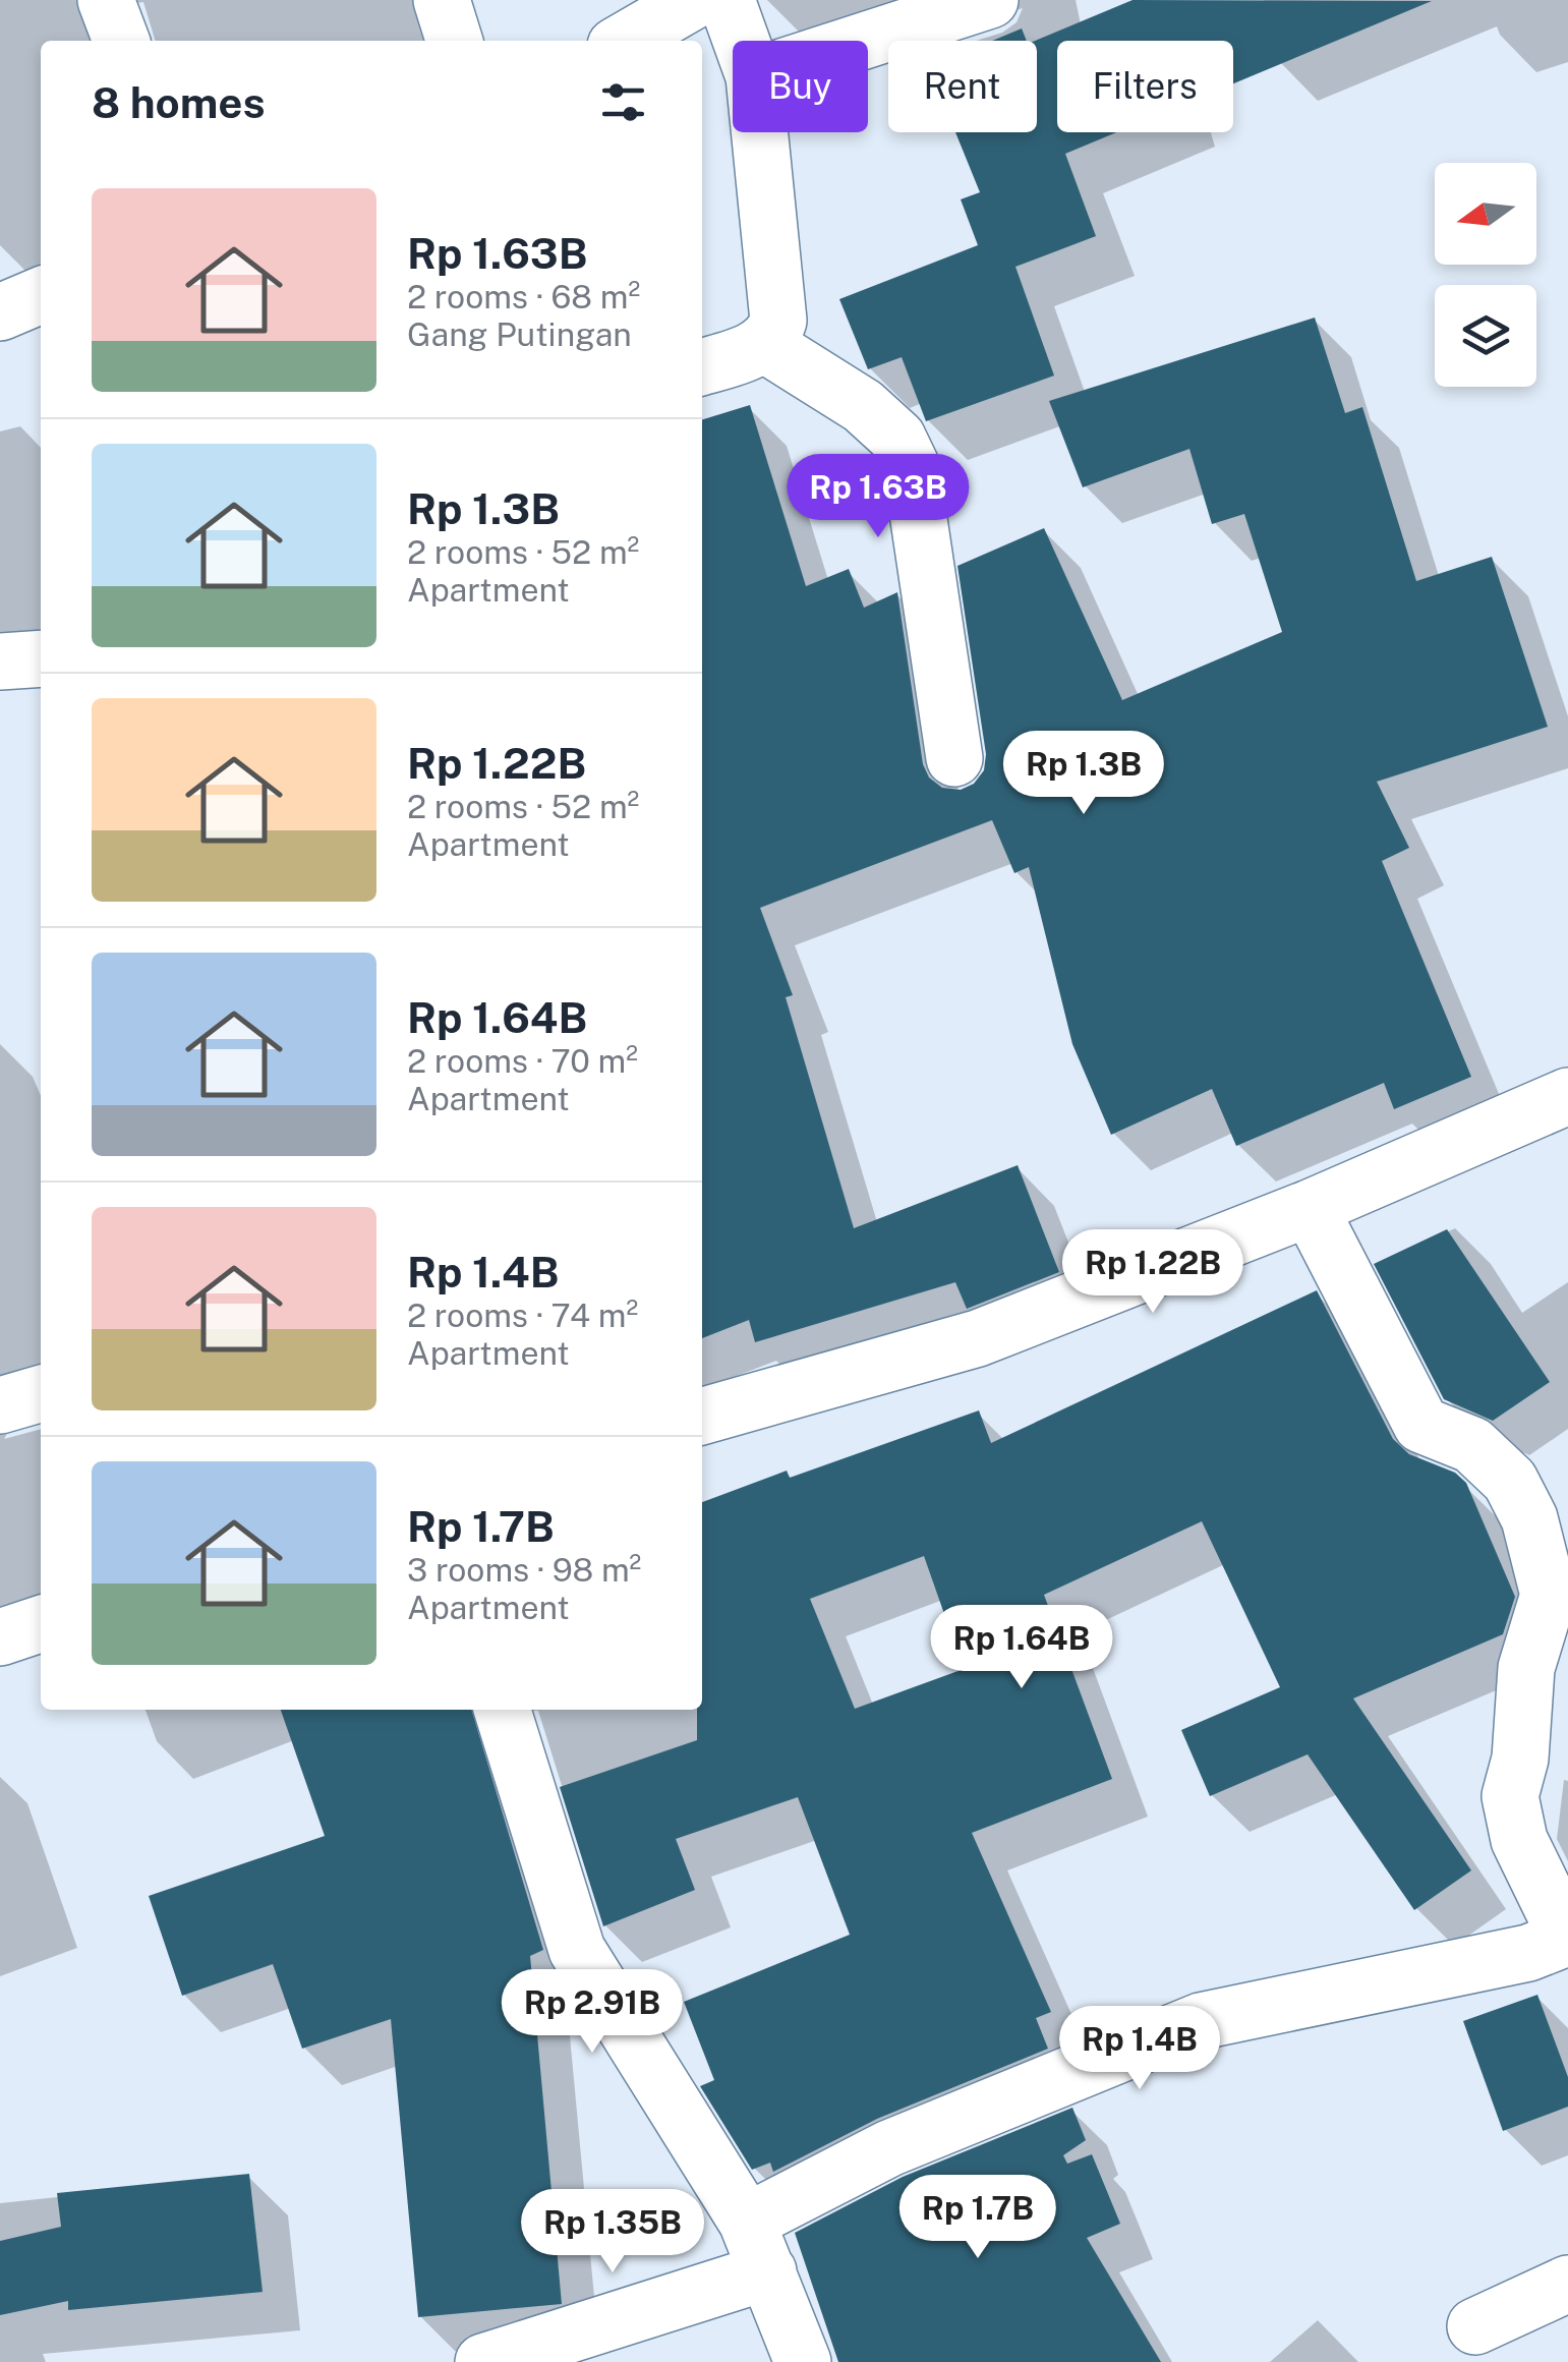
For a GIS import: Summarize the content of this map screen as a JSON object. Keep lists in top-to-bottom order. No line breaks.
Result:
{"north":"left","page":{"chip":["Buy","Rent","Filters"],"heading":"8 homes","list":[{"name":"Rp 1.63B","note":"2 rooms · 68 m² · Gang Putingan"},{"name":"Rp 1.3B","note":"2 rooms · 52 m² · Apartment"},{"name":"Rp 1.22B","note":"2 rooms · 52 m² · Apartment"},{"name":"Rp 1.64B","note":"2 rooms · 70 m² · Apartment"},{"name":"Rp 1.4B","note":"2 rooms · 74 m² · Apartment"},{"name":"Rp 1.7B","note":"3 rooms · 98 m² · Apartment"}],"price":["Rp 1.63B","Rp 1.3B","Rp 1.22B","Rp 1.64B","Rp 2.91B","Rp 1.4B","Rp 1.7B","Rp 1.35B"]}}
